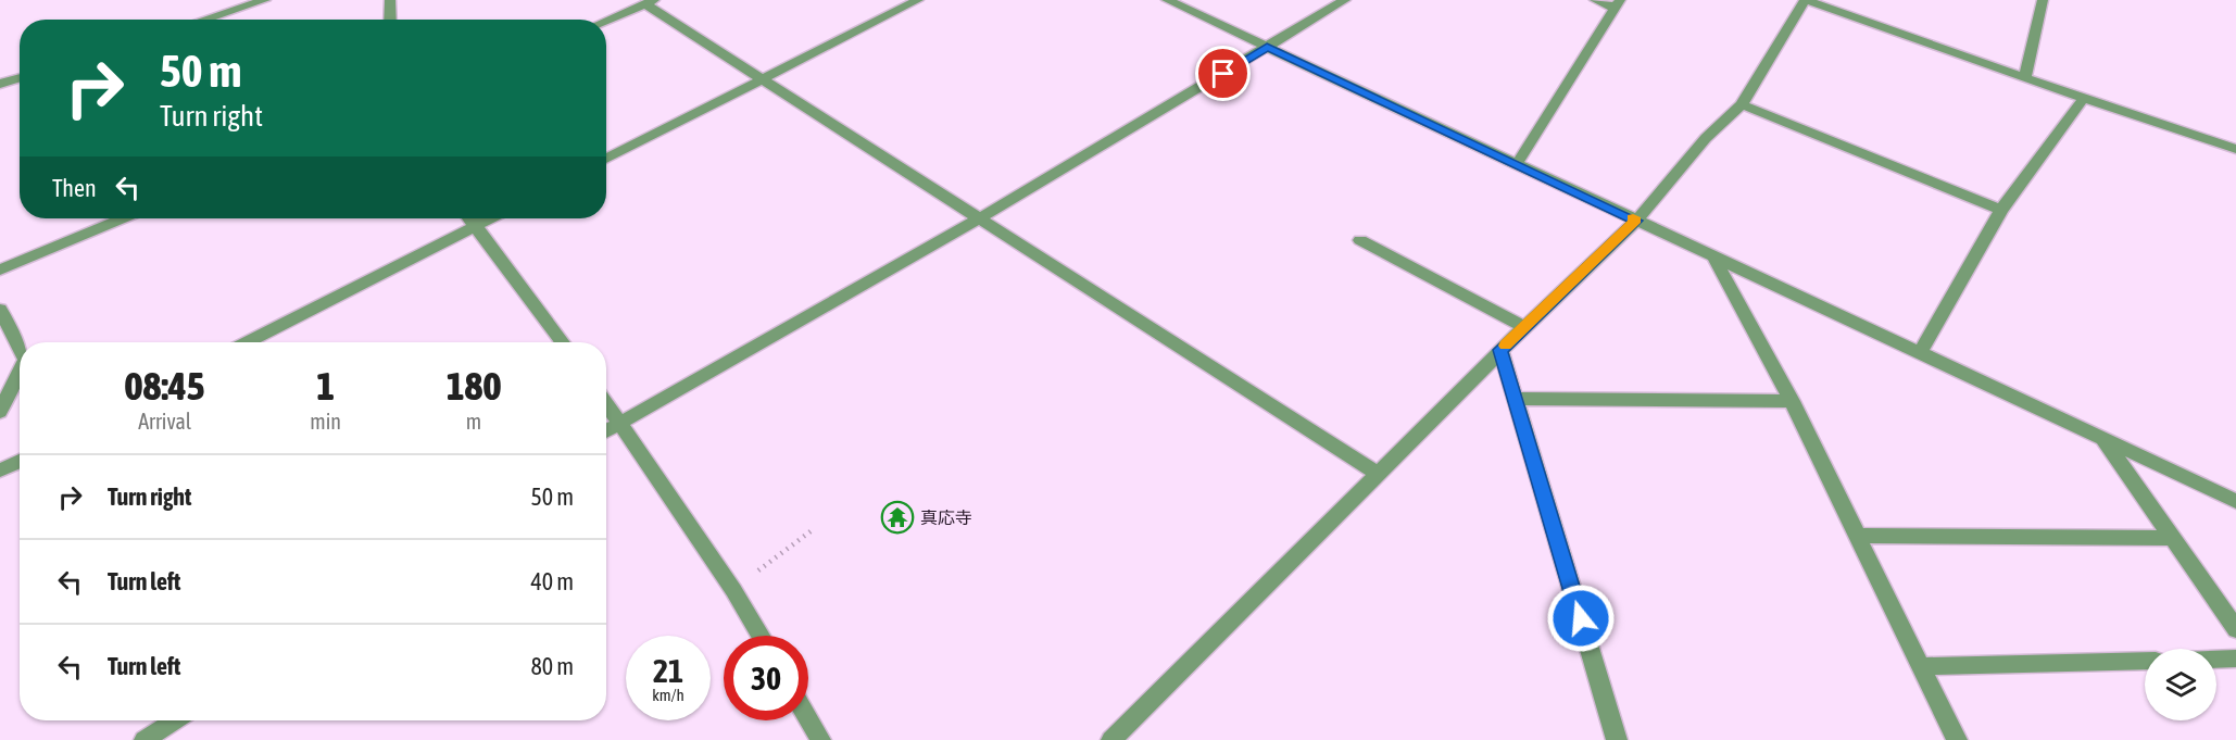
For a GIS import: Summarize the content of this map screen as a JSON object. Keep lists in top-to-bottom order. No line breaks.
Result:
{"places":{"temple":["真応寺"]},"page":{"turn":["50 m","Turn right"],"then":"Then","eta":["08:45","Arrival","1","min","180","m"],"list":[{"name":"Turn right","value":"50 m"},{"name":"Turn left","value":"40 m"},{"name":"Turn left","value":"80 m"}],"speed":"21 km/h","limit":"30"}}
